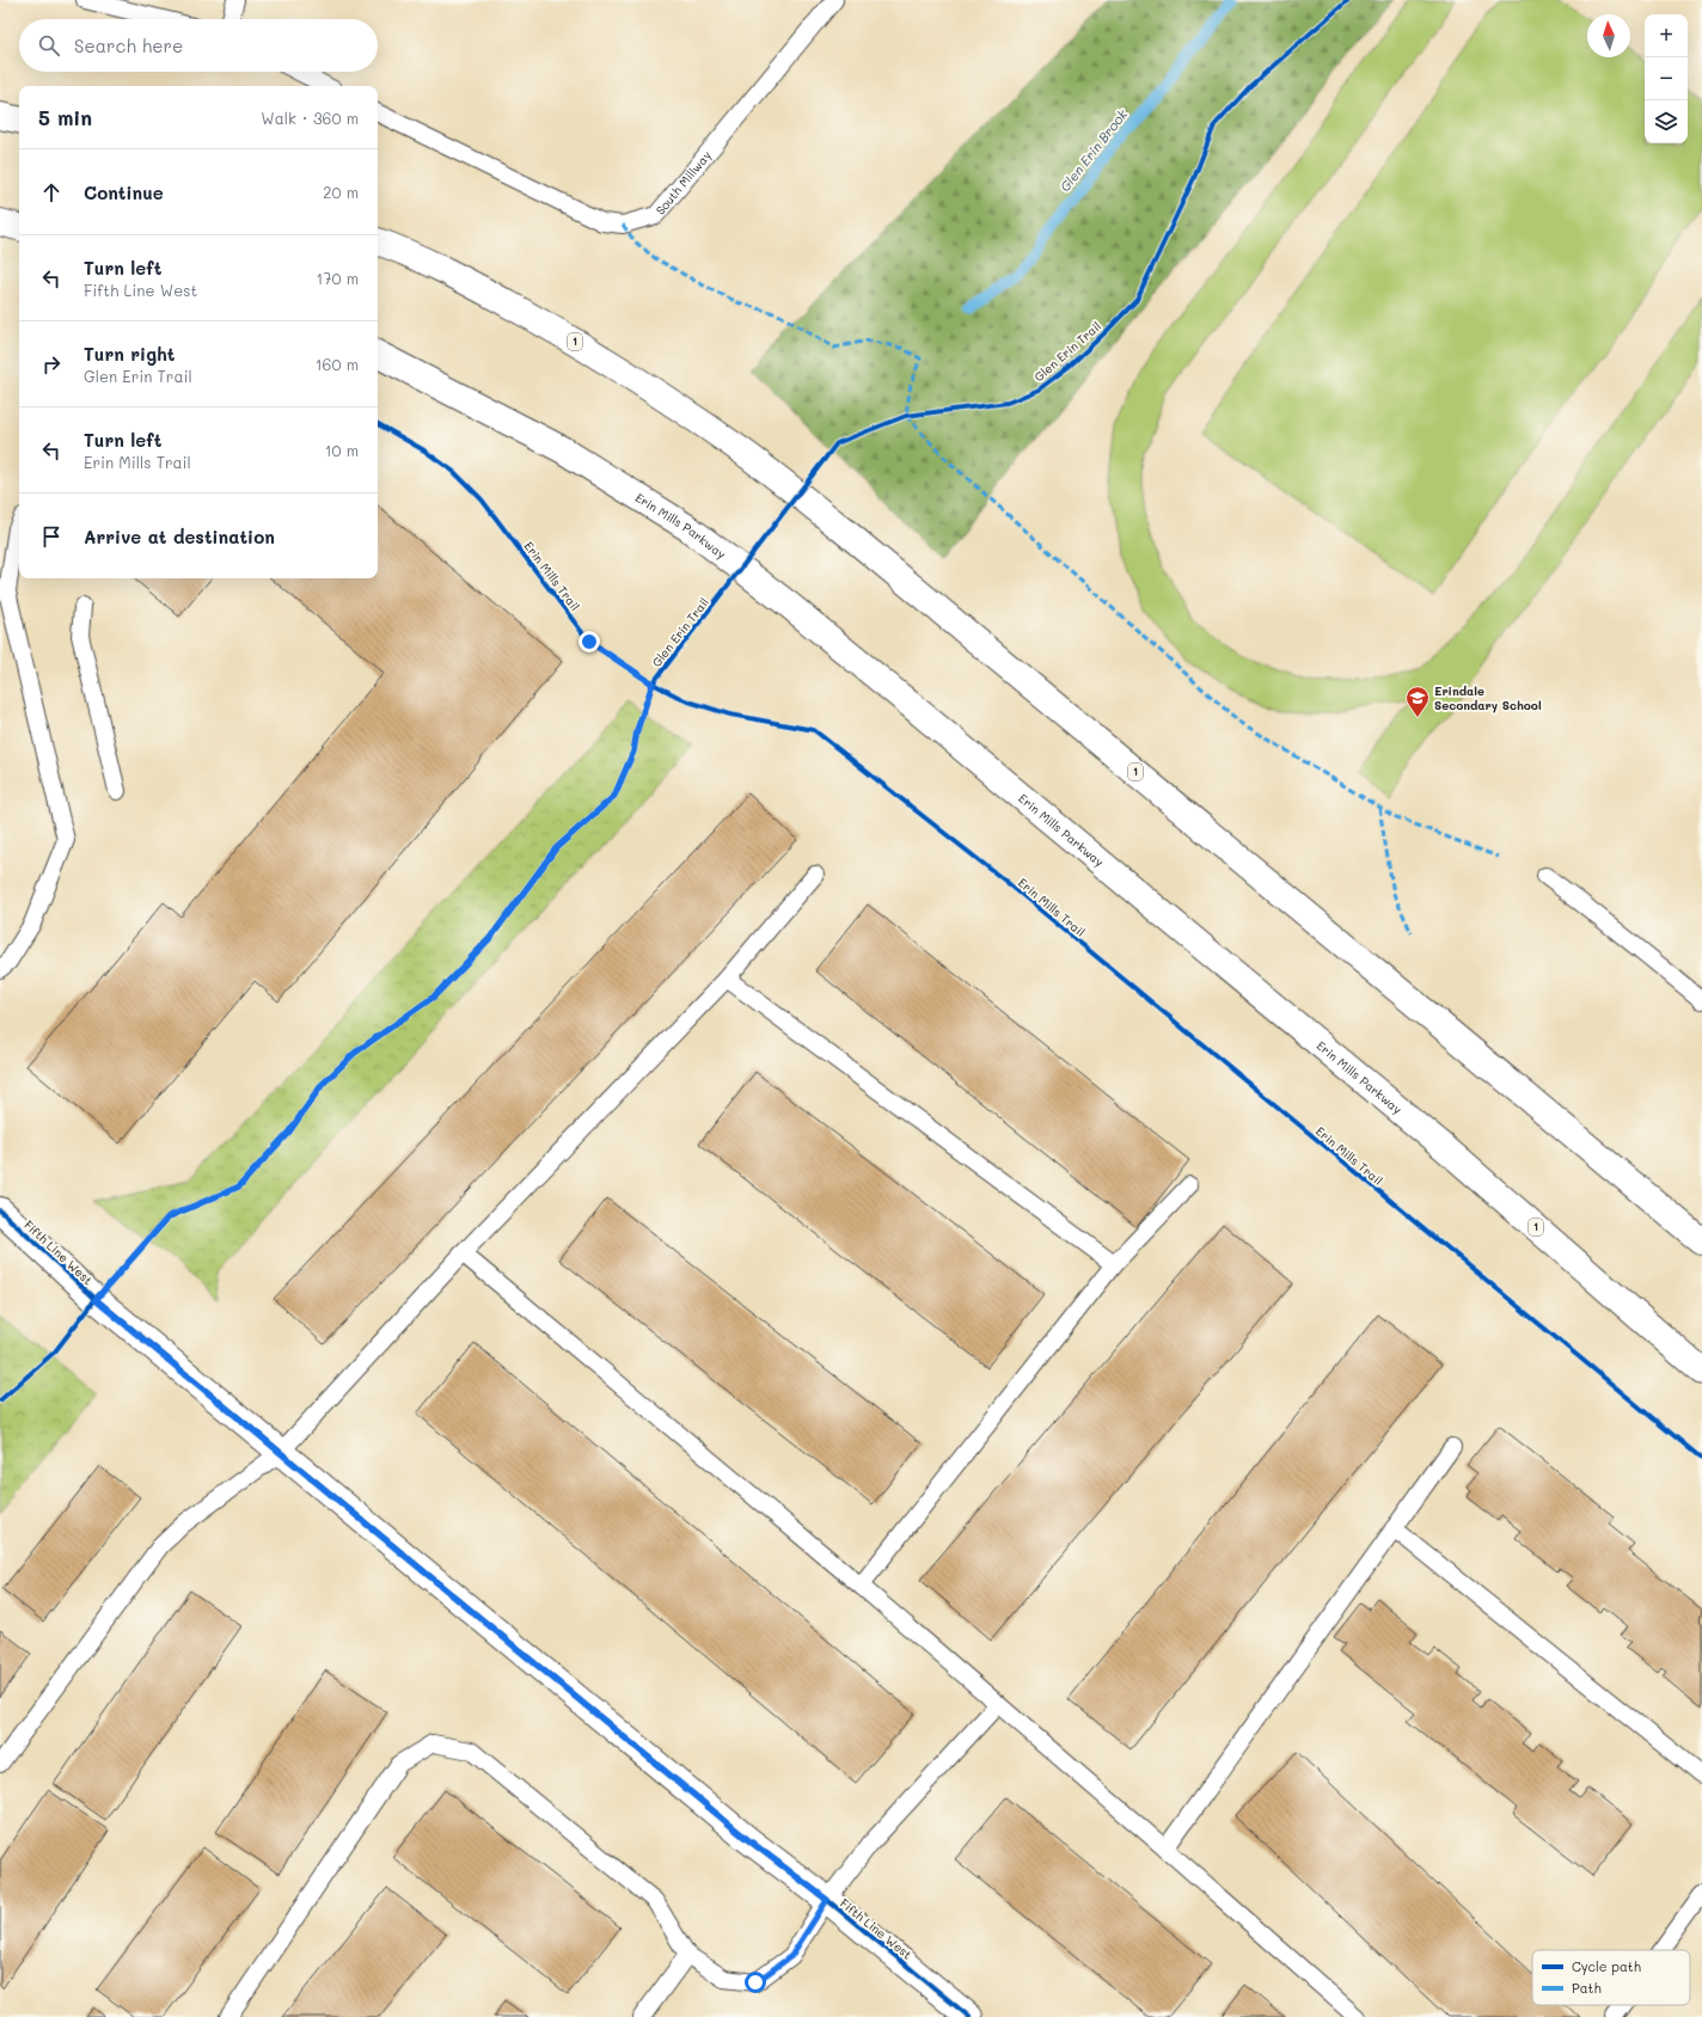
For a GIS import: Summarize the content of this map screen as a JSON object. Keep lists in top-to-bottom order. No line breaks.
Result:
{"streets":{"main road":["1","Erin Mills Parkway","Fifth Line West"],"lane":["South Millway"],"cycle path":["Glen Erin Trail","Erin Mills Trail"]},"water":["Glen Erin Brook"],"places":{"school or university":["Erindale Secondary School"]},"legend":["Cycle path","Path"],"north":"top","page":{"map_buttons":["+","−"],"search":"Search here","heading":["5 min","Walk · 360 m"],"list":[["Continue","20 m"],["Turn left","Fifth Line West","170 m"],["Turn right","Glen Erin Trail","160 m"],["Turn left","Erin Mills Trail","10 m"],"Arrive at destination"]}}
